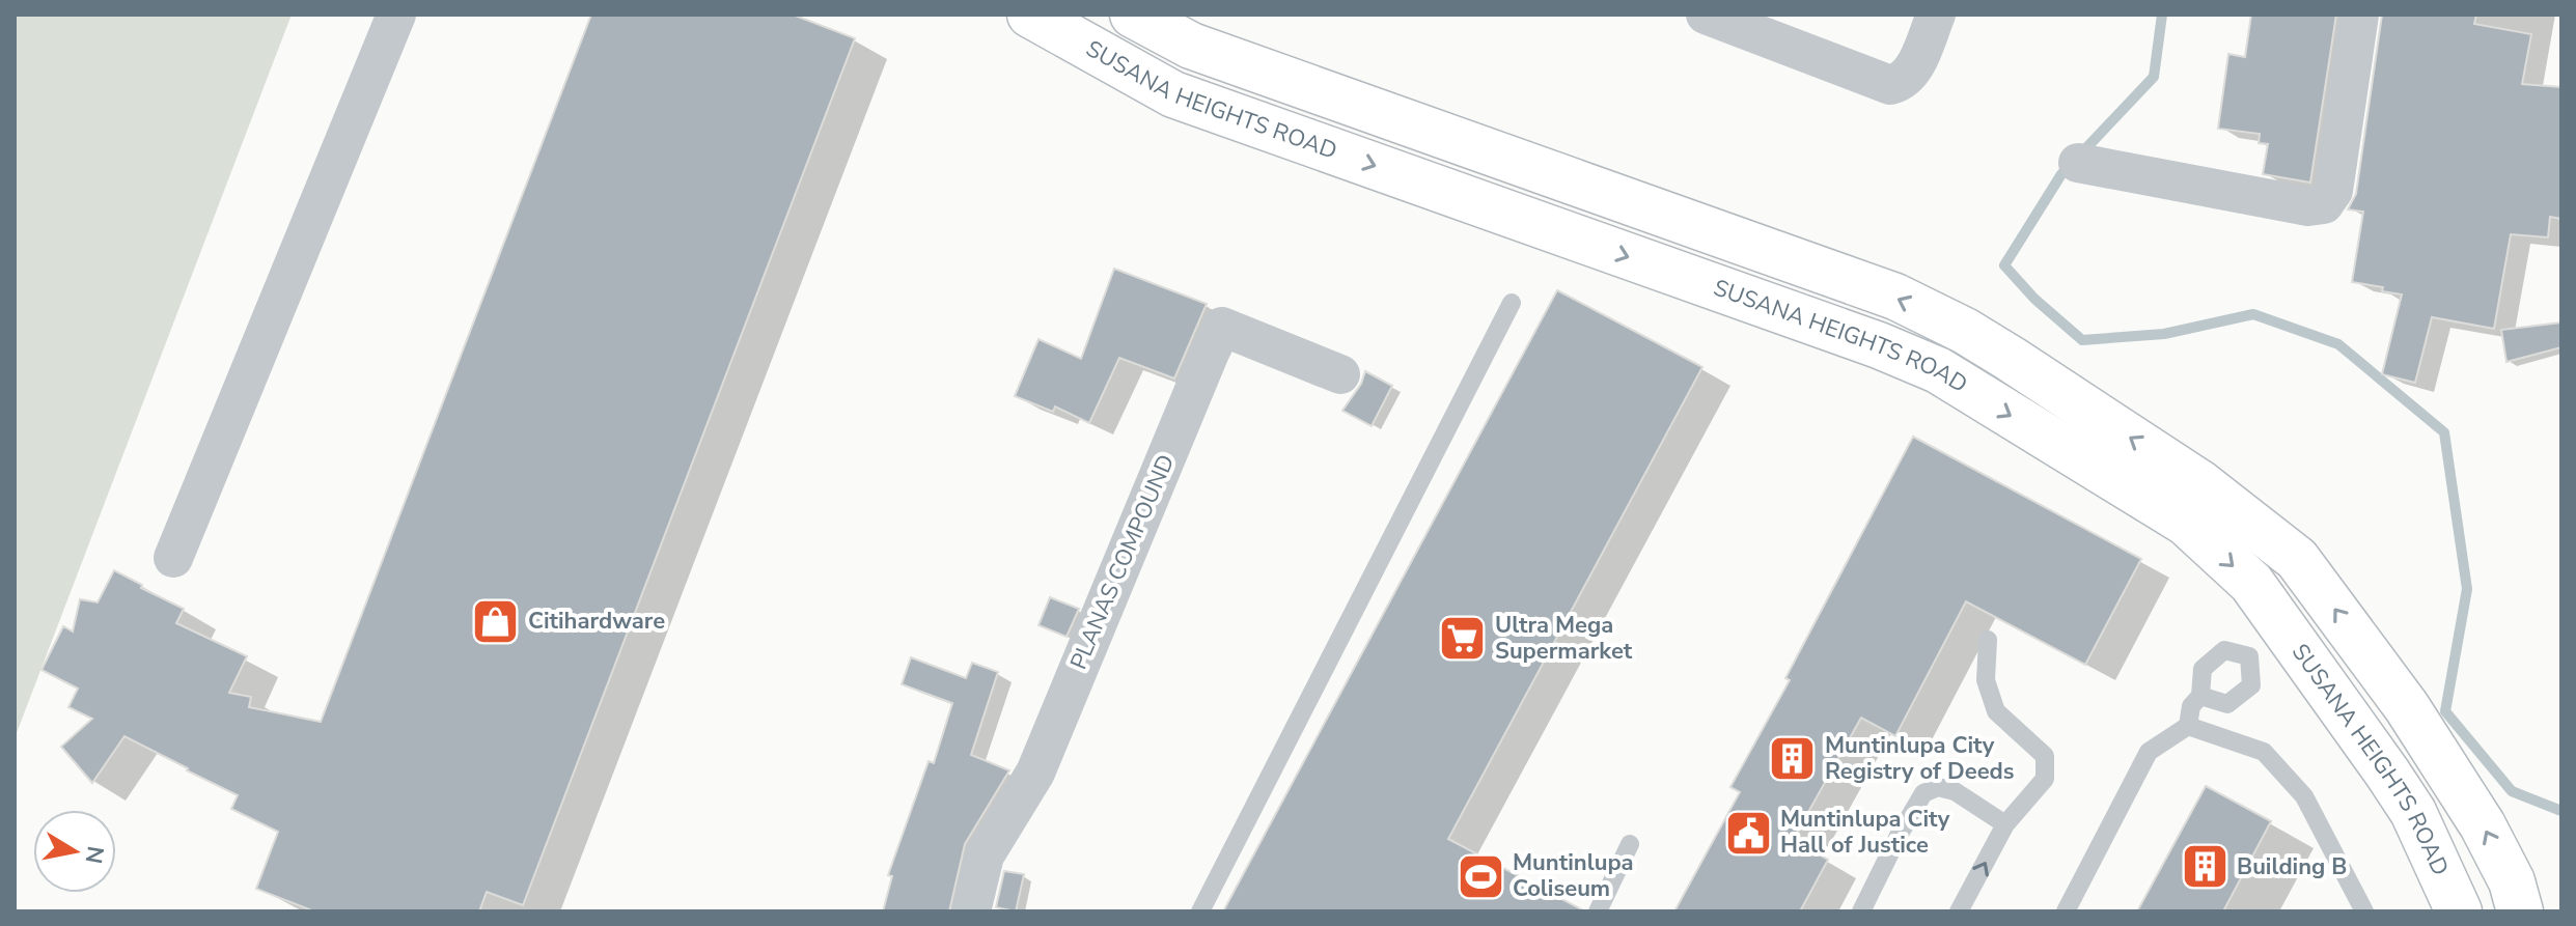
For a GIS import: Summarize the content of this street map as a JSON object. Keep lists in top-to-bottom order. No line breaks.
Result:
{"streets":{"main road":["SUSANA HEIGHTS ROAD"],"street":["PLANAS COMPOUND"]},"places":{"shop":["Citihardware"],"supermarket":["Ultra Mega Supermarket"],"building":["Muntinlupa City Registry of Deeds","Building B"],"public building":["Muntinlupa City Hall of Justice"],"sports":["Muntinlupa Coliseum"]},"north":"right"}
